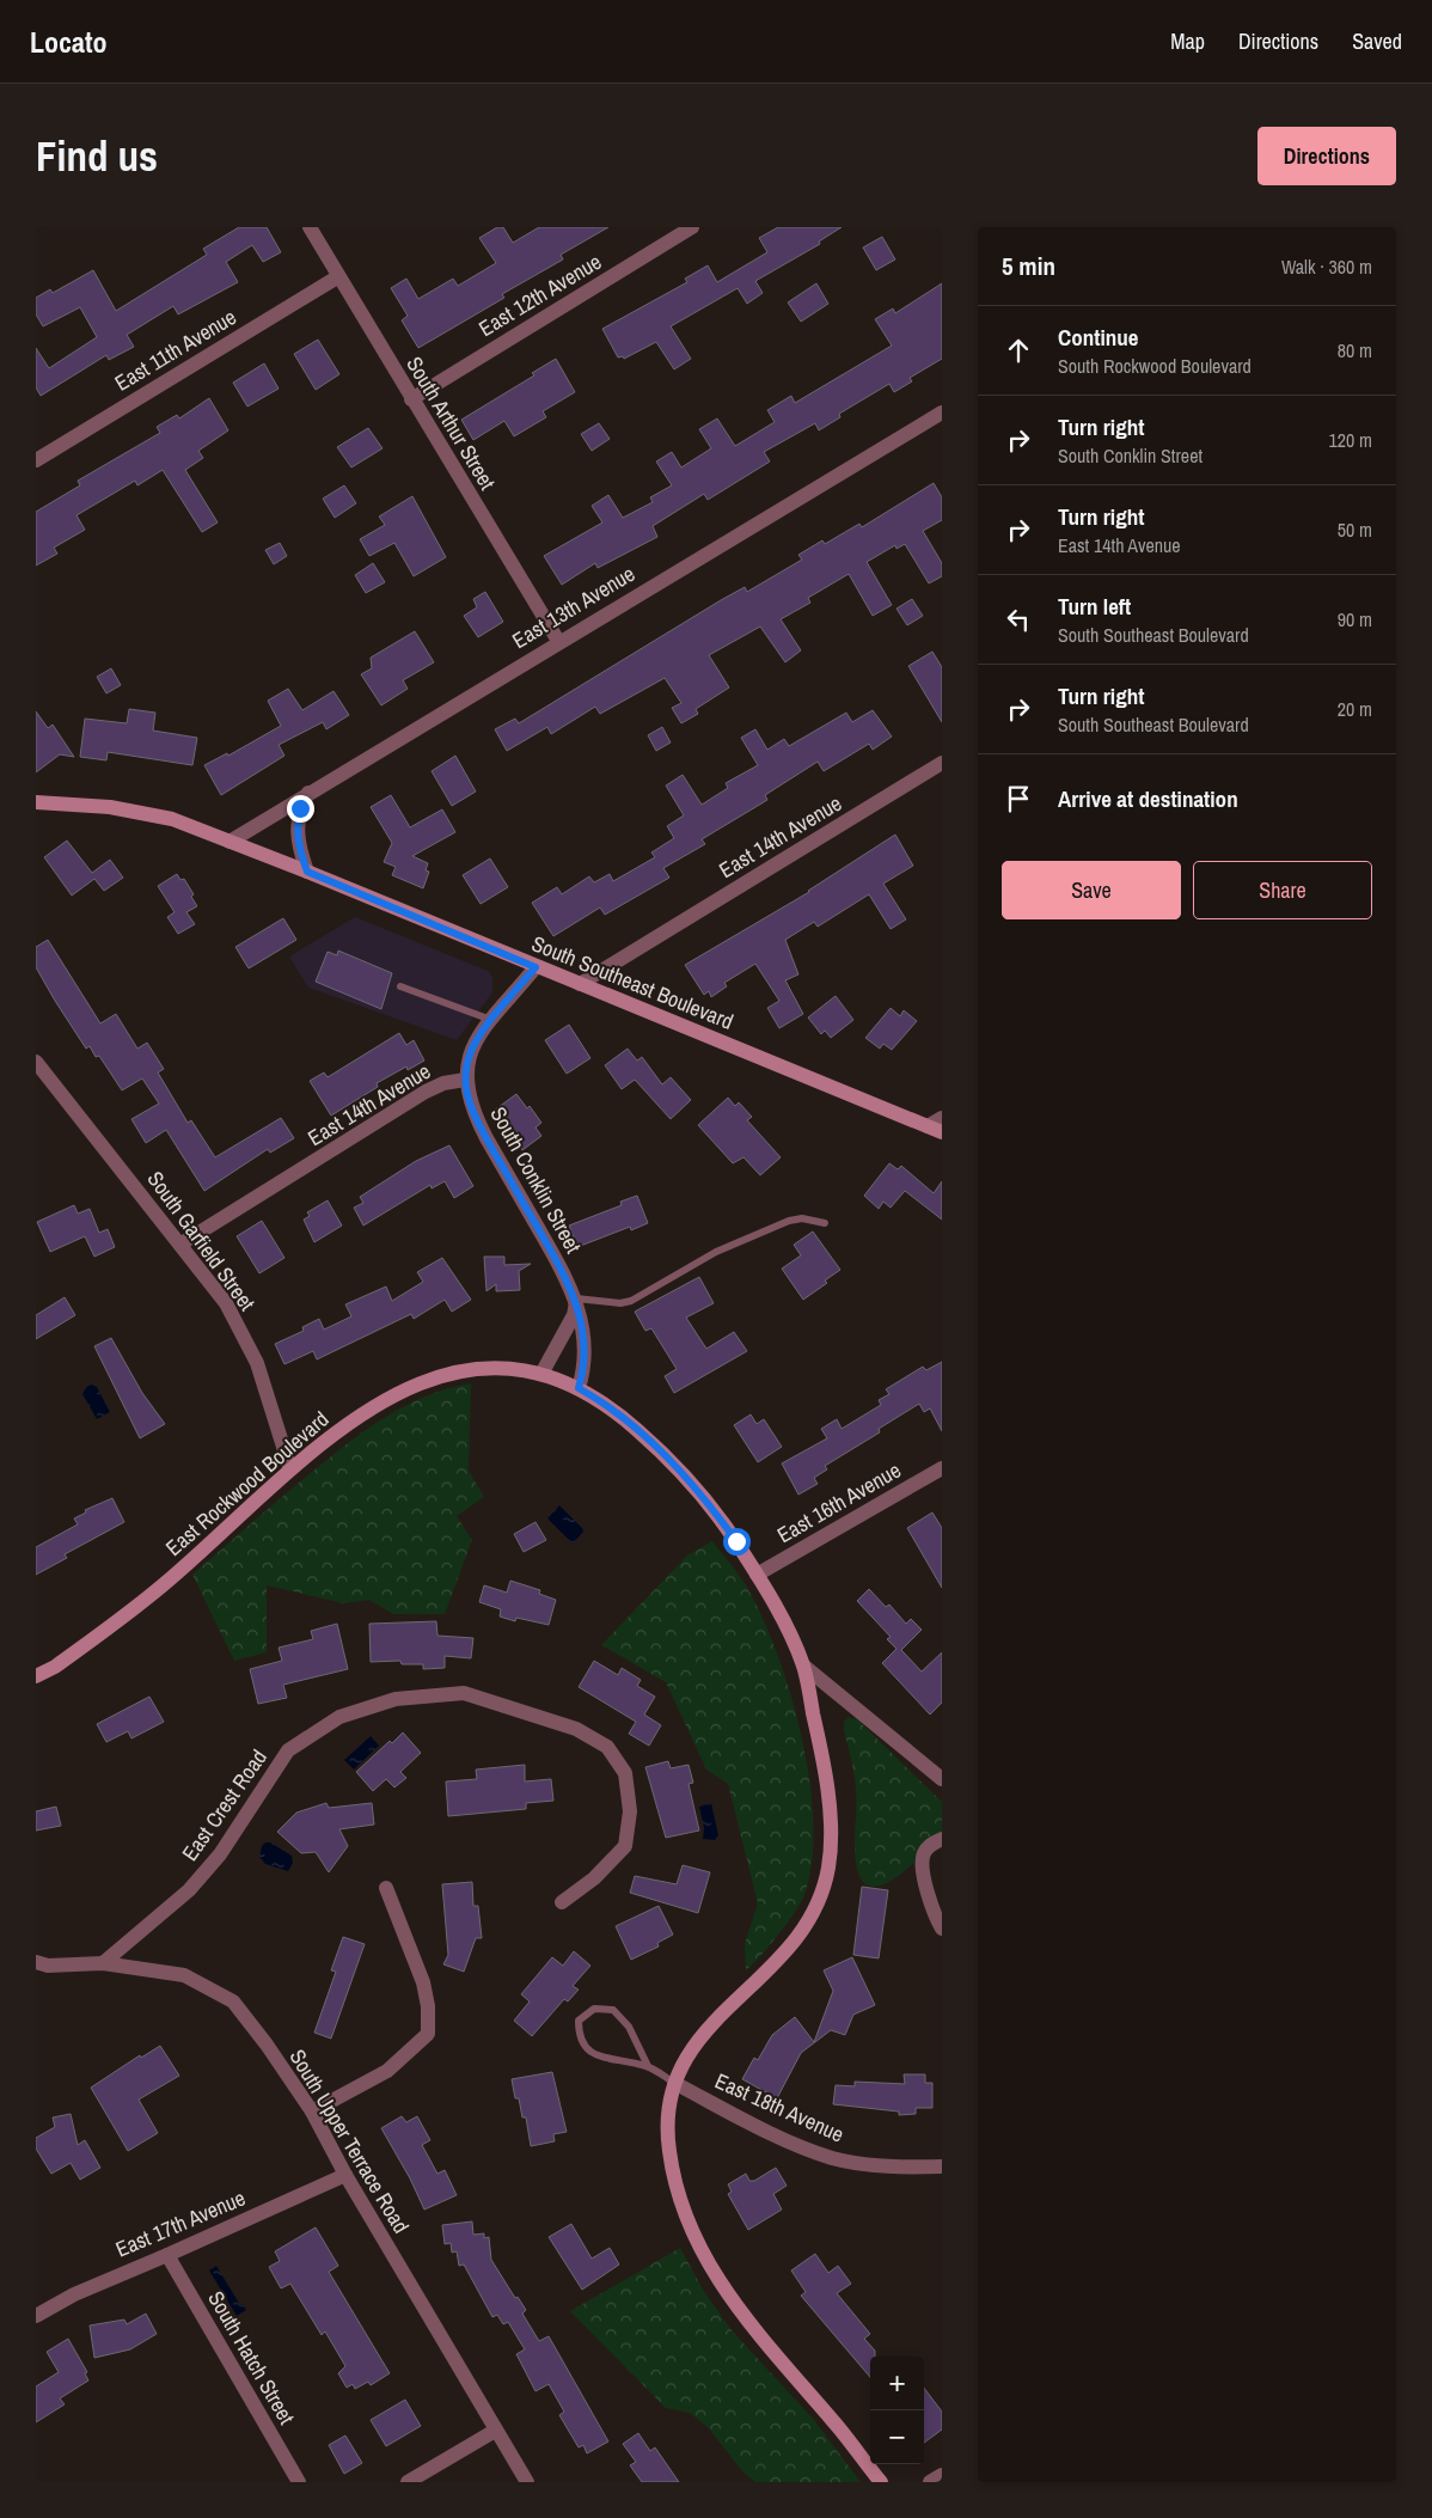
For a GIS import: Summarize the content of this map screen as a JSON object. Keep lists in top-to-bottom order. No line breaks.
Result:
{"streets":{"street":["East 12th Avenue","East 11th Avenue","South Arthur Street","East 13th Avenue","East 14th Avenue","South Southeast Boulevard","South Conklin Street","South Garfield Street","East Rockwood Boulevard","East 16th Avenue","East Crest Road","East 18th Avenue","South Upper Terrace Road","East 17th Avenue","South Hatch Street"]},"crossings":[["East 12th Avenue","South Arthur Street"],["East 11th Avenue","South Arthur Street"],["South Arthur Street","East 13th Avenue"],["East 13th Avenue","South Southeast Boulevard"],["East 14th Avenue","South Southeast Boulevard"],["East 14th Avenue","South Conklin Street"],["East 14th Avenue","South Garfield Street"],["South Conklin Street","East Rockwood Boulevard"],["South Garfield Street","East Rockwood Boulevard"],["East Rockwood Boulevard","East 16th Avenue"],["East Rockwood Boulevard","East 18th Avenue"],["East Crest Road","South Upper Terrace Road"],["South Upper Terrace Road","East 17th Avenue"],["East 17th Avenue","South Hatch Street"]],"page":{"header":"Locato","nav":["Map","Directions","Saved"],"buttons":["Directions",["Save","Share"]],"title":"Find us","heading":["5 min","Walk · 360 m"],"list":[["Continue","South Rockwood Boulevard","80 m"],["Turn right","South Conklin Street","120 m"],["Turn right","East 14th Avenue","50 m"],["Turn left","South Southeast Boulevard","90 m"],["Turn right","South Southeast Boulevard","20 m"],"Arrive at destination"],"map_buttons":["+","−"]}}
